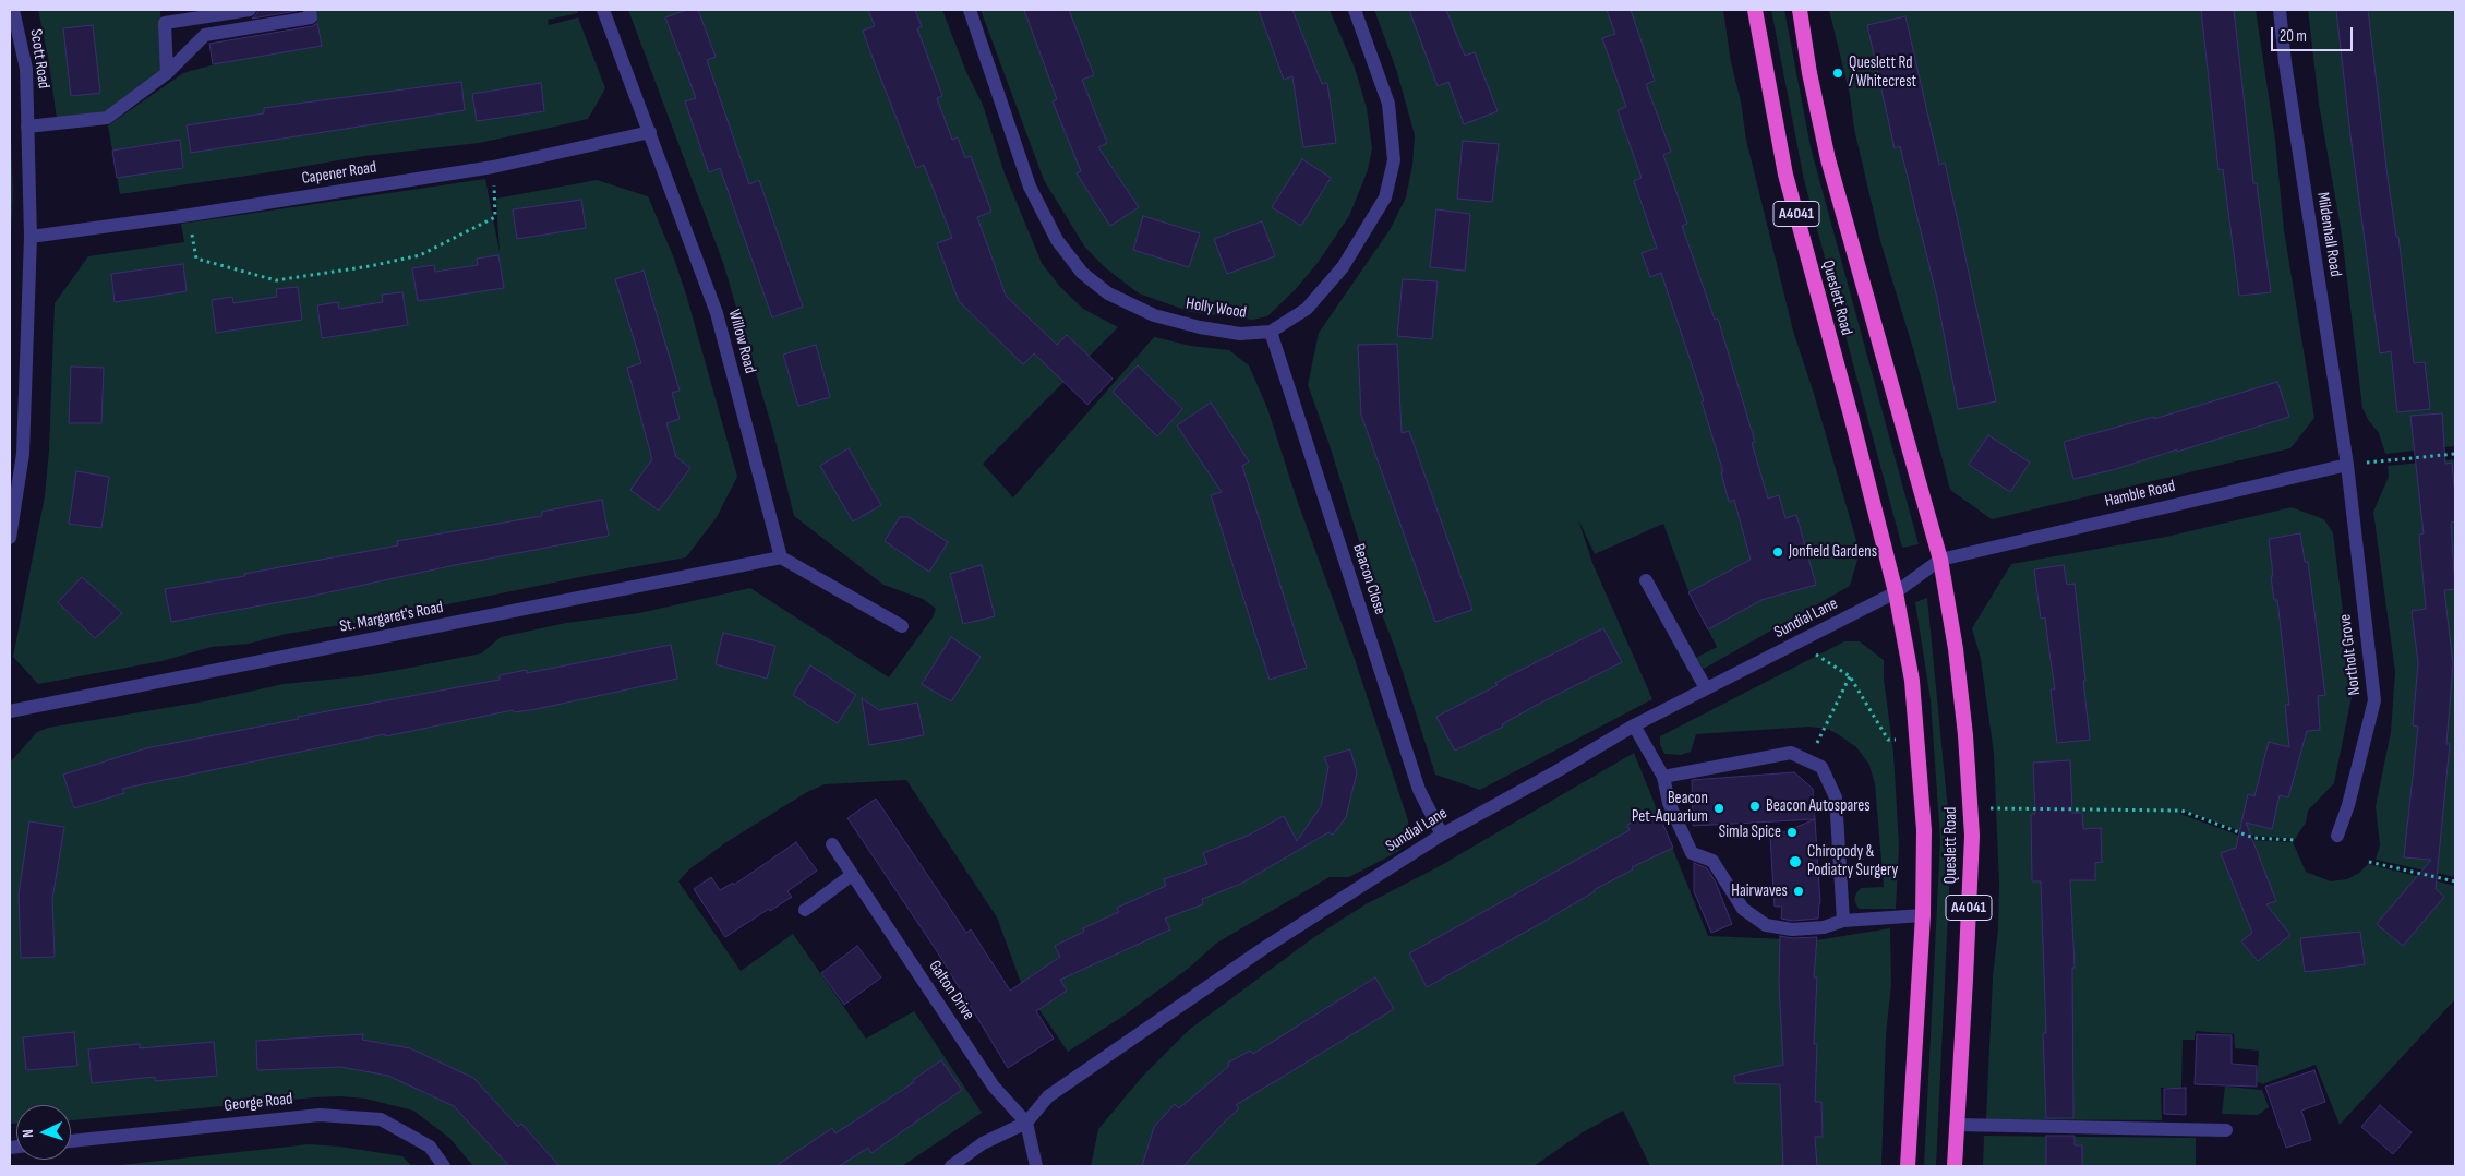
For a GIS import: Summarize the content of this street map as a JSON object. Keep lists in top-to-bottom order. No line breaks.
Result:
{"streets":{"highway":["A4041","Queslett Road"],"street":["Scott Road","Capener Road","Mildenhall Road","Holly Wood","Willow Road","Hamble Road","Beacon Close","St. Margaret's Road","Sundial Lane","Northolt Grove","Galton Drive","George Road"]},"crossings":[["Scott Road","Capener Road"],["Capener Road","Willow Road"],["Mildenhall Road","Hamble Road"],["Mildenhall Road","Northolt Grove"],["Queslett Road","Hamble Road"],["Queslett Road","Sundial Lane"],["Holly Wood","Beacon Close"],["Willow Road","St. Margaret's Road"],["Hamble Road","Northolt Grove"],["Beacon Close","Sundial Lane"],["Sundial Lane","Galton Drive"]],"places":["Queslett Rd / Whitecrest","Jonfield Gardens","Beacon Autospares","Beacon Pet-Aquarium","Simla Spice","Chiropody & Podiatry Surgery","Hairwaves"],"scale_bar":"20 m","north":"left"}
